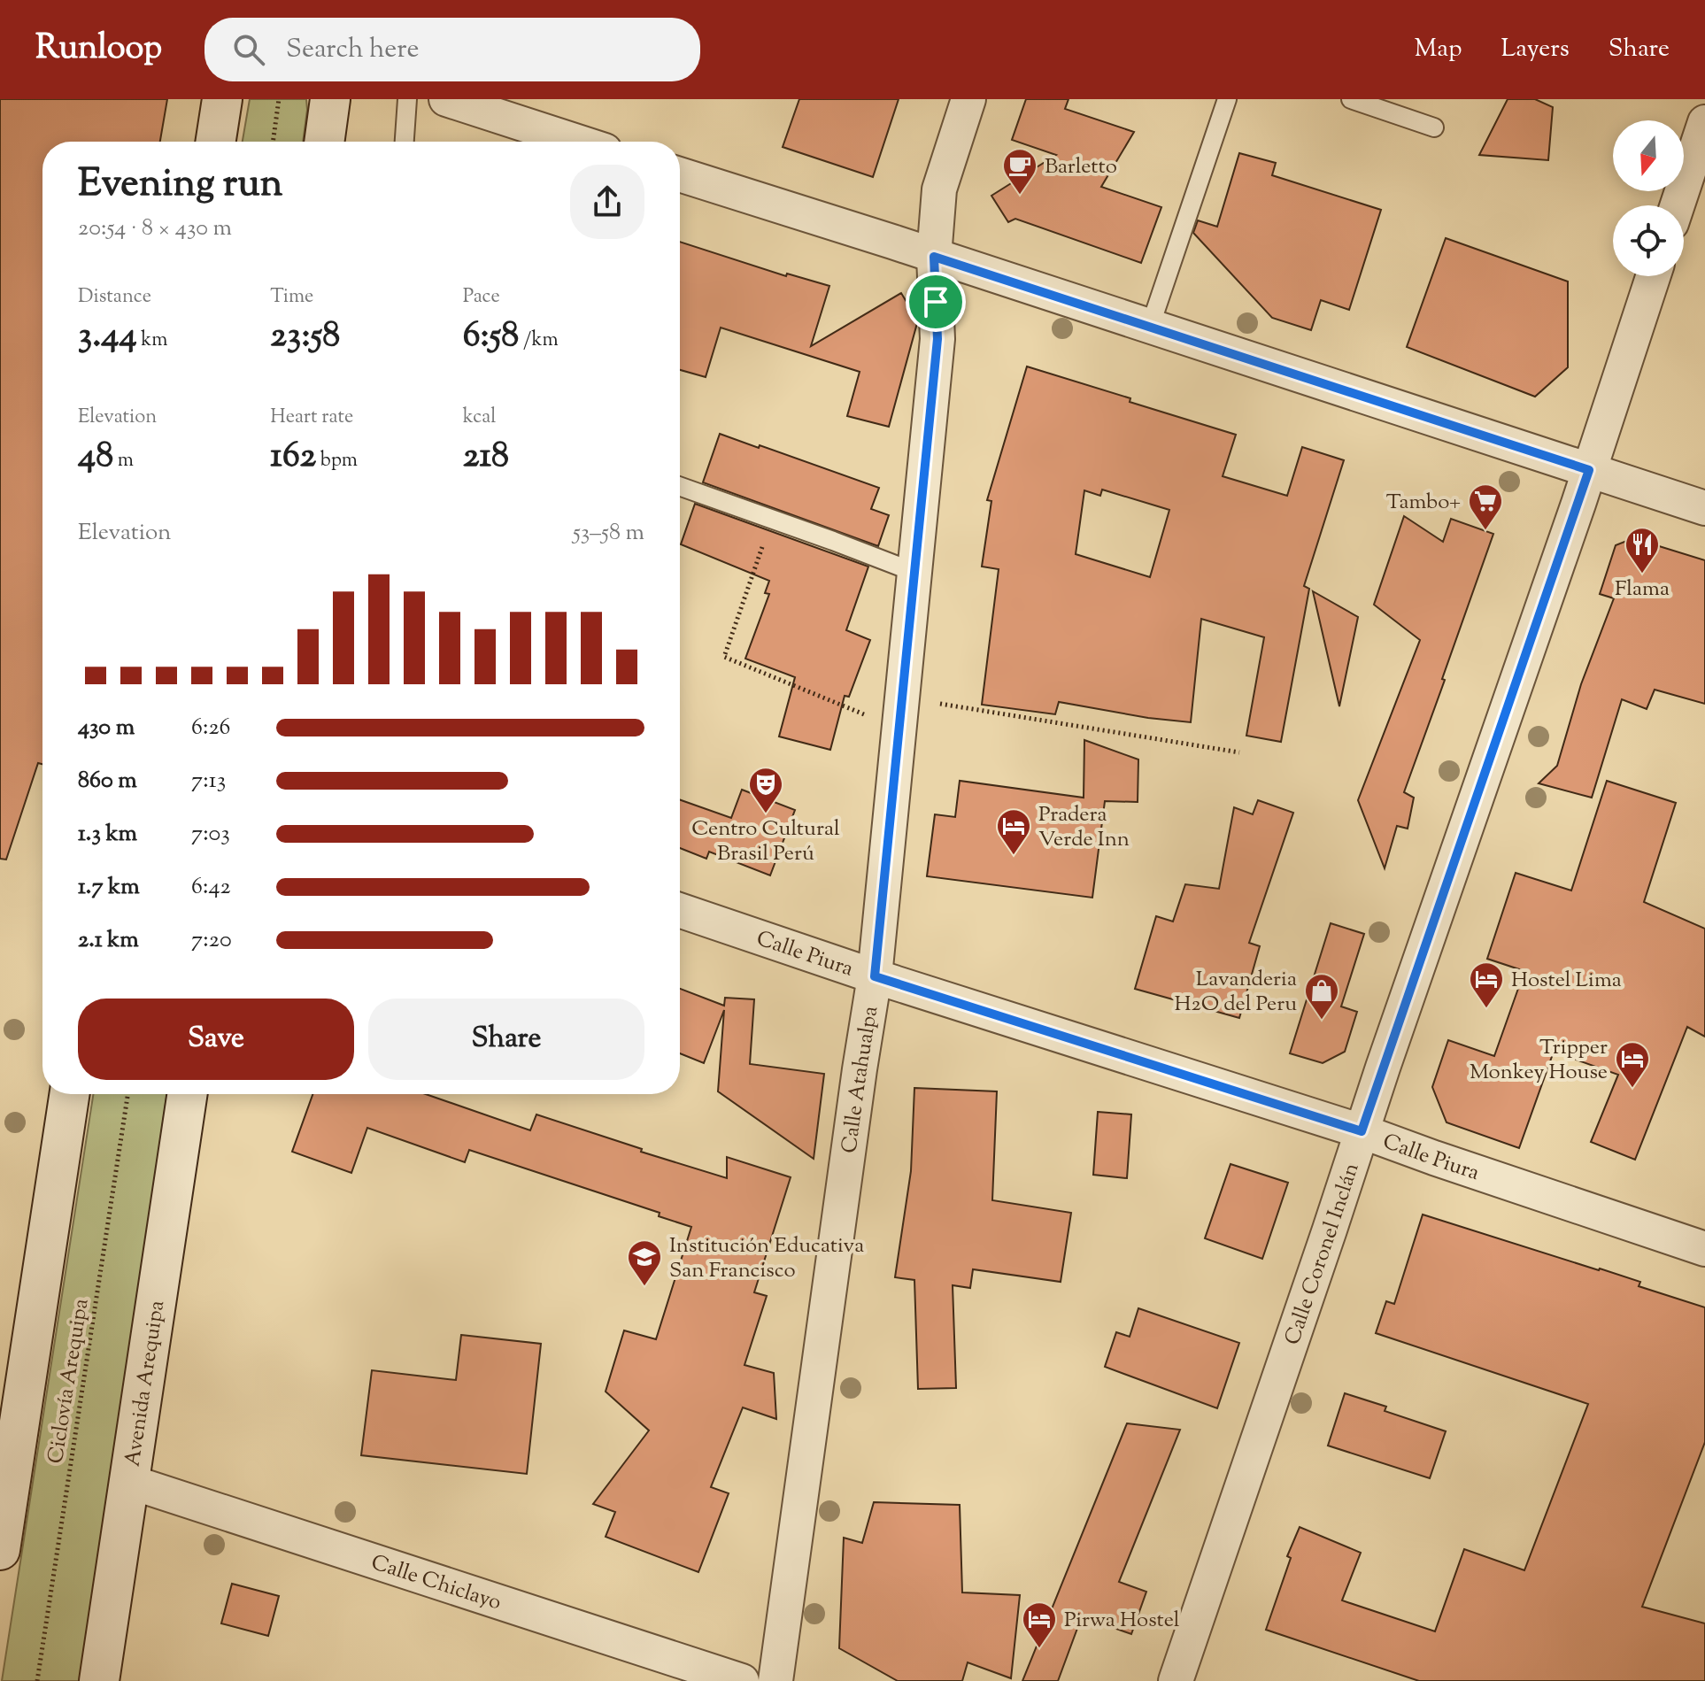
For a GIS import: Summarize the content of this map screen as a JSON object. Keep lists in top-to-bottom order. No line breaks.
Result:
{"streets":{"main road":["Avenida Arequipa"],"street":["Calle Piura","Calle Atahualpa","Calle Coronel Inclán","Calle Chiclayo"],"path":["Ciclovía Arequipa"]},"crossings":[["Calle Piura","Calle Atahualpa"],["Calle Piura","Calle Coronel Inclán"],["Avenida Arequipa","Calle Chiclayo"]],"places":{"cafe":["Barletto"],"supermarket":["Tambo+"],"restaurant":["Flama"],"theatre":["Centro Cultural Brasil Perú"],"hotel":["Pradera Verde Inn","Hostel Lima","Tripper Monkey House","Pirwa Hostel"],"shop":["Lavanderia H2O del Peru"],"school or university":["Institución Educativa San Francisco"]},"north":"bottom","page":{"header":"Runloop","search":"Search here","nav":["Map","Layers","Share"],"heading":["Evening run","20:54 · 8 × 430 m"],"stats":[["Distance","3.44 km"],["Time","23:58"],["Pace","6:58 /km"],["Elevation","48 m"],["Heart rate","162 bpm"],["kcal","218"]],"chart":["Elevation","53–58 m"],"list":[{"name":"430 m","note":"6:26"},{"name":"860 m","note":"7:13"},{"name":"1.3 km","note":"7:03"},{"name":"1.7 km","note":"6:42"},{"name":"2.1 km","note":"7:20"}],"buttons":["Save","Share"]}}
